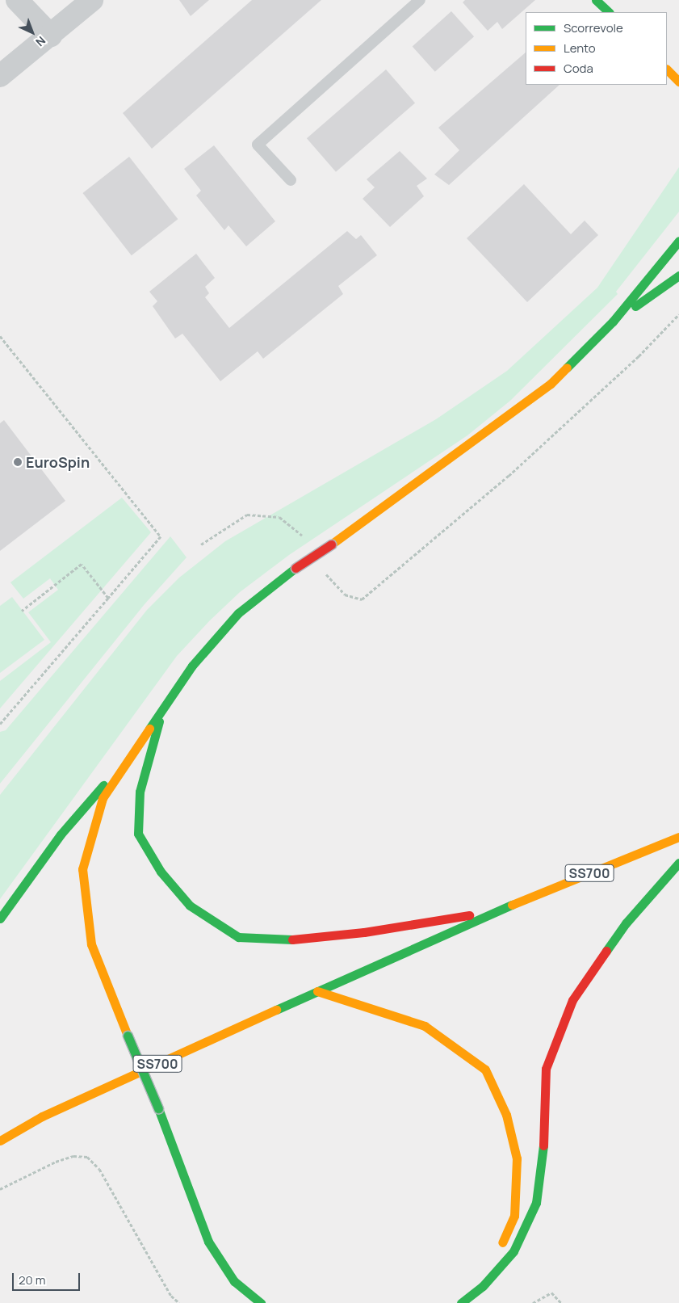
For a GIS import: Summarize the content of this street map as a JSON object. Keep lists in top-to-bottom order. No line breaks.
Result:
{"streets":{"main road":["SS700"]},"places":["EuroSpin"],"legend":["Scorrevole","Lento","Coda"],"scale_bar":"20 m","north":"bottom right"}
